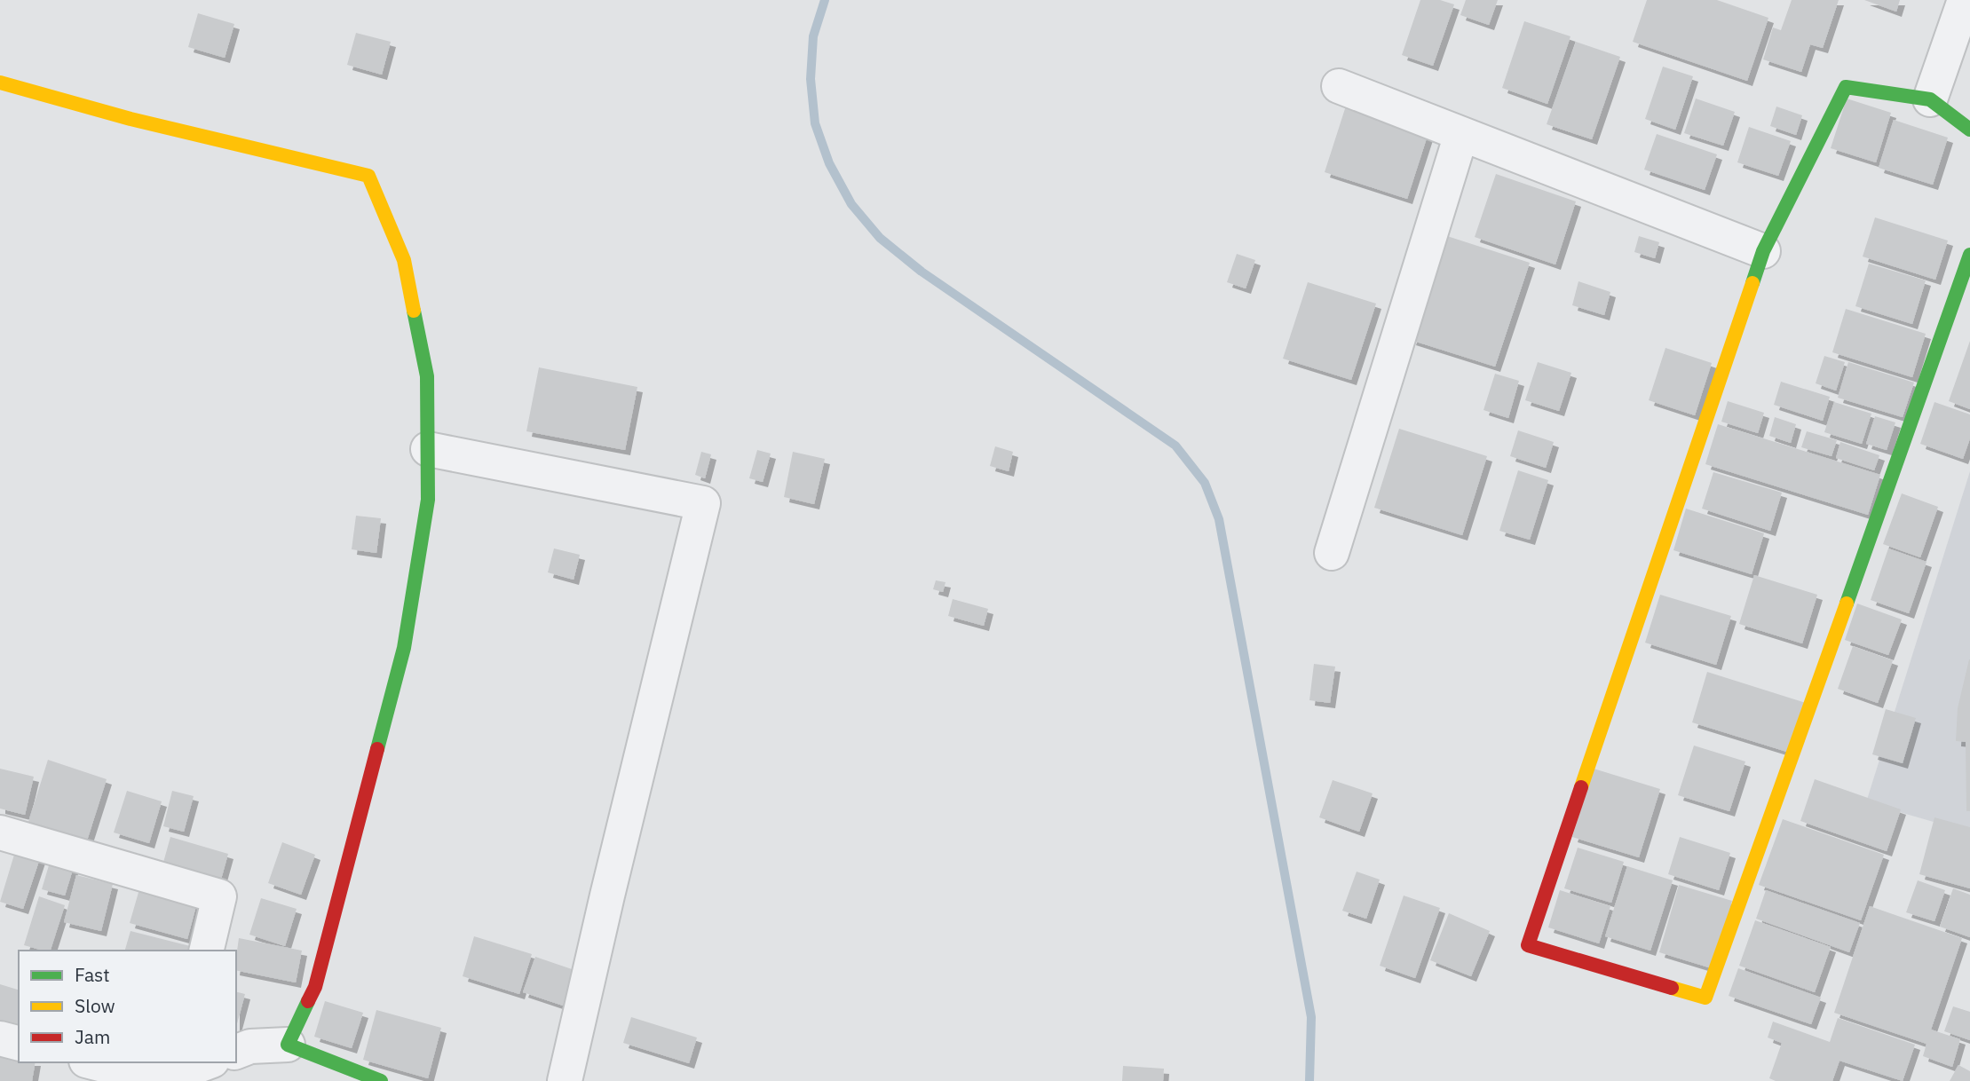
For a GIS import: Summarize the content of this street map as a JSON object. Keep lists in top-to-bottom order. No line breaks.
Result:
{"legend":["Fast","Slow","Jam"]}
